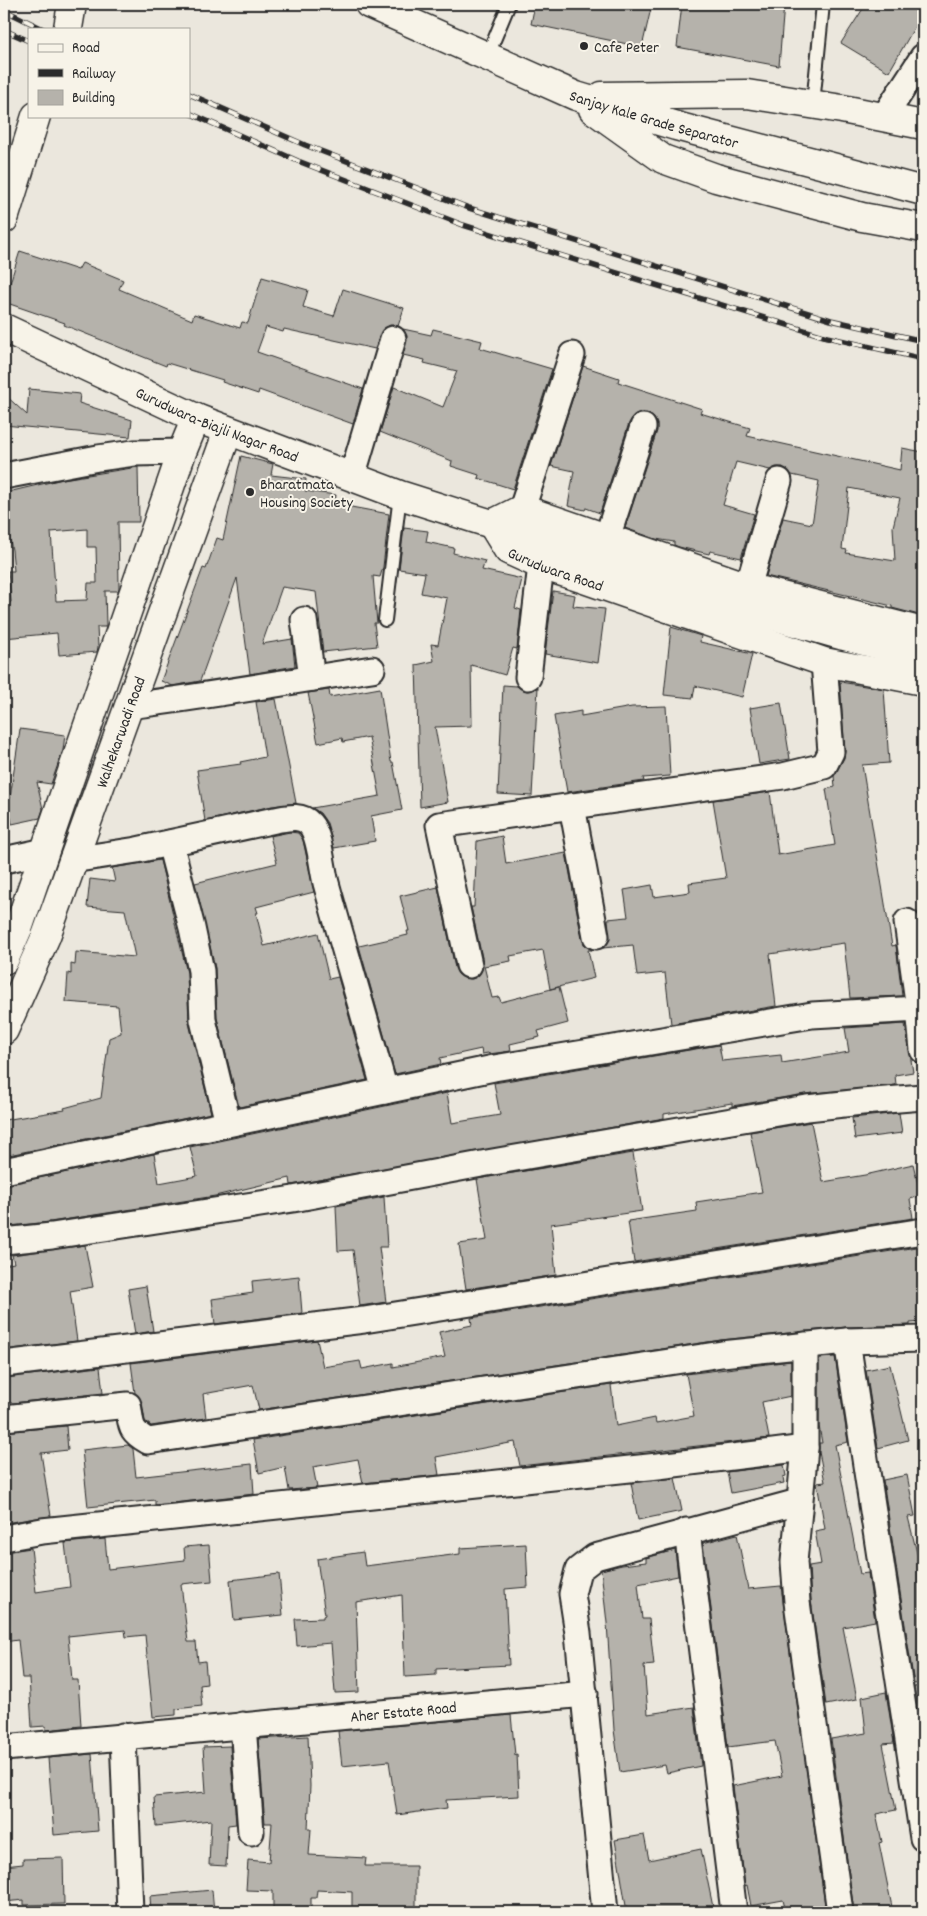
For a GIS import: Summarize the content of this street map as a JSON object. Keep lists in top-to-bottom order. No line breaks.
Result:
{"streets":{"street":["Sanjay Kale Grade Separator","Gurudwara-Biajli Nagar Road","Gurudwara Road","Walhekarwadi Road","Aher Estate Road"]},"crossings":[["Gurudwara-Biajli Nagar Road","Gurudwara Road"],["Gurudwara-Biajli Nagar Road","Walhekarwadi Road"]],"places":["Cafe Peter","Bharatmata Housing Society"],"legend":["Road","Railway","Building"]}
